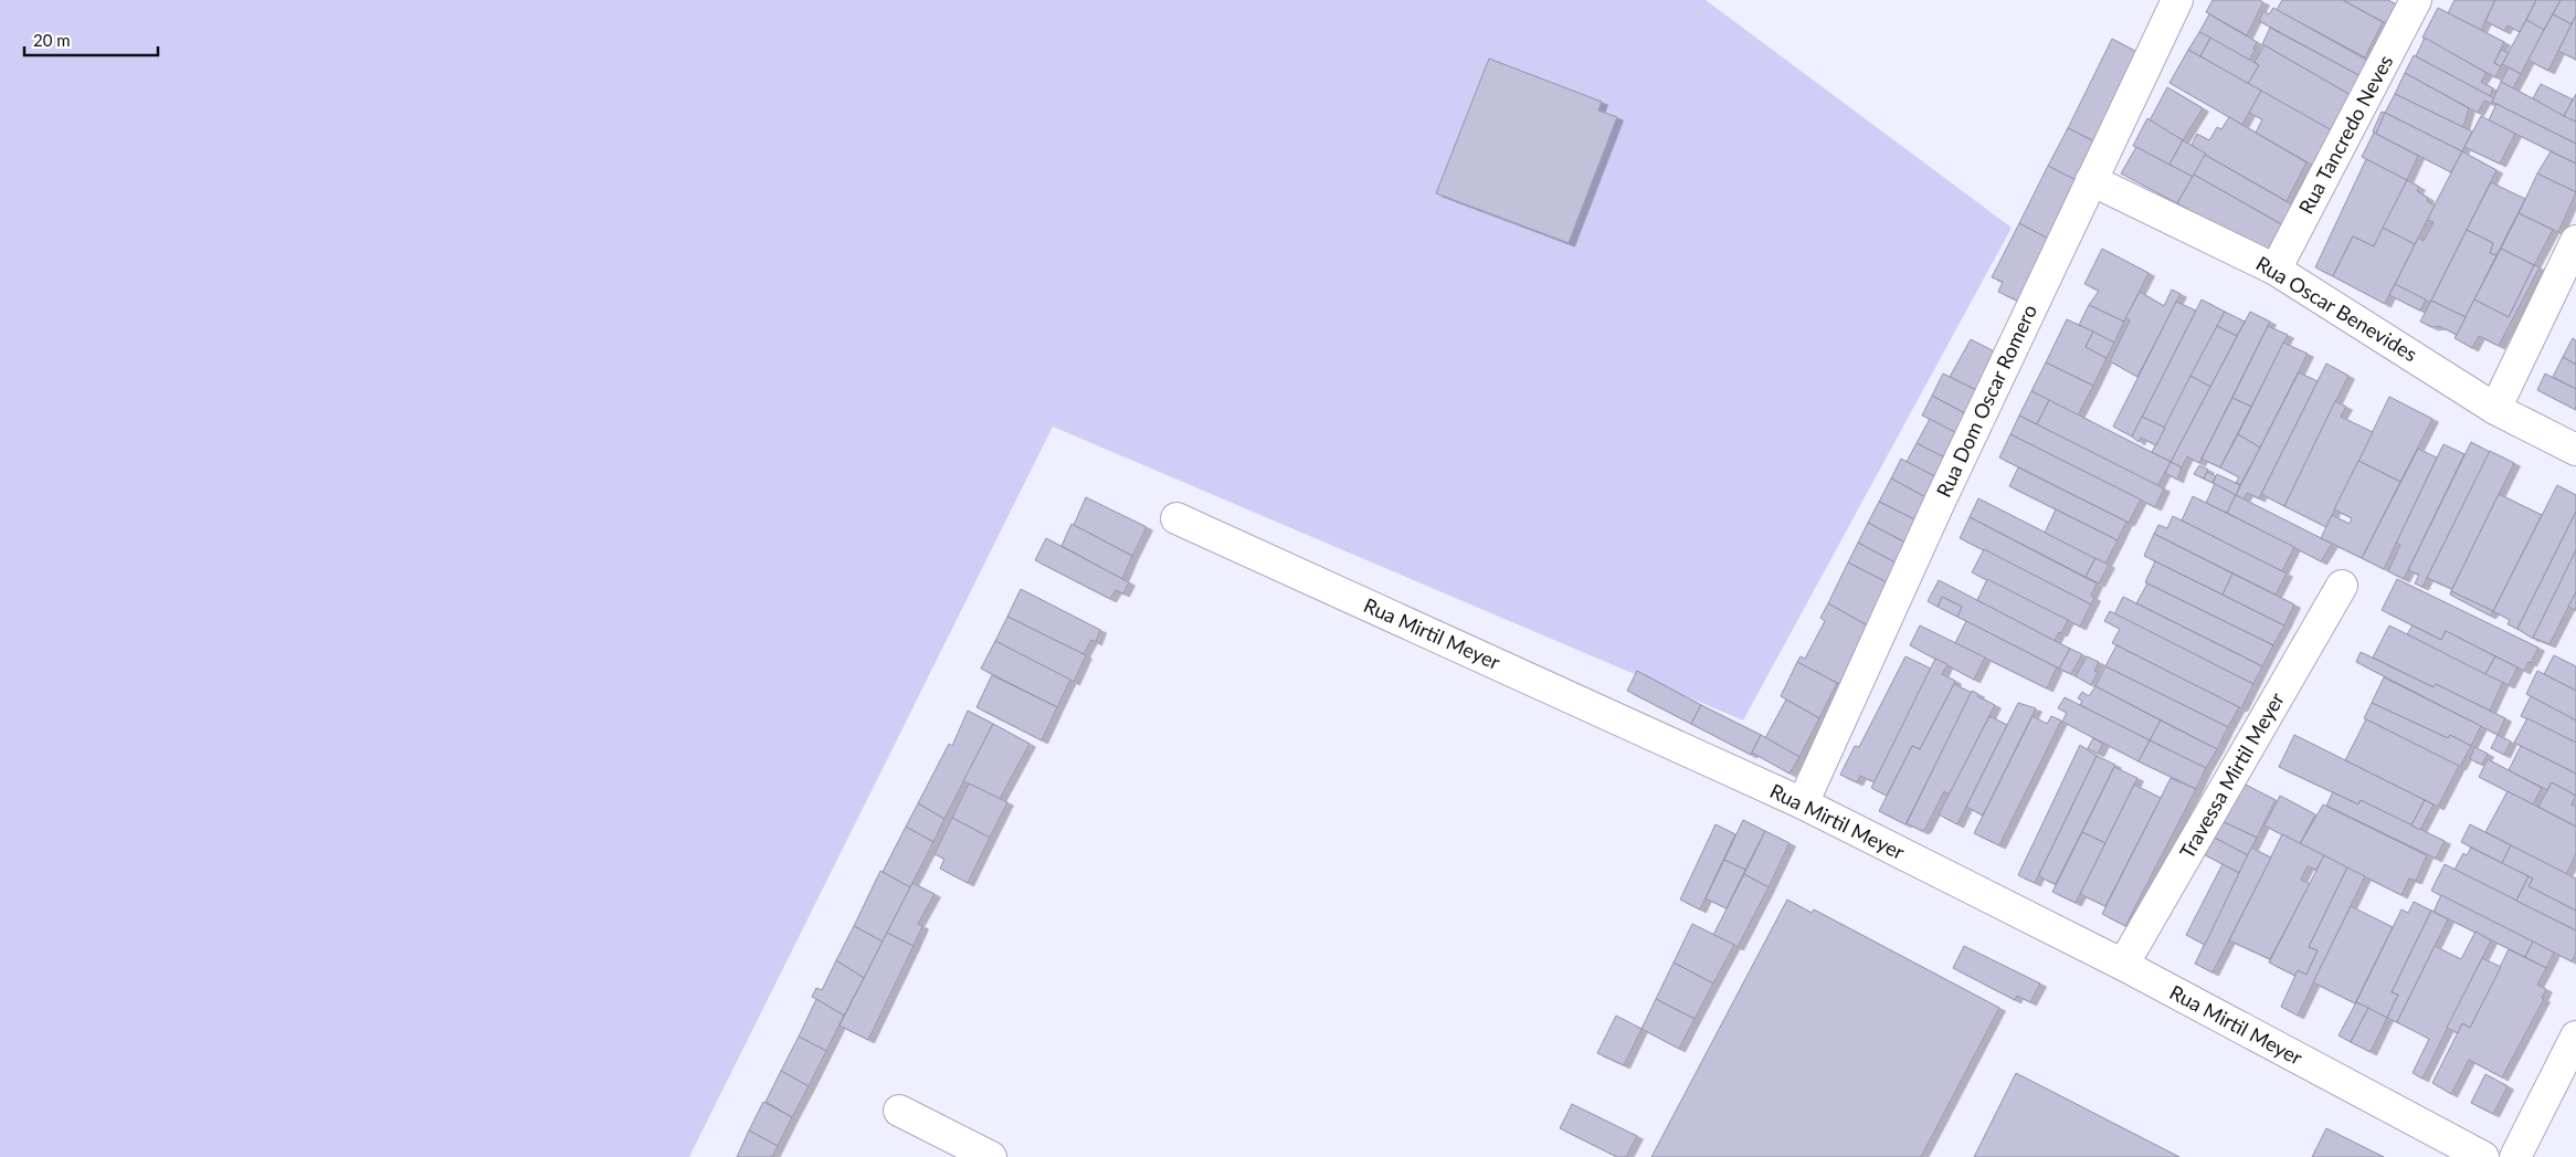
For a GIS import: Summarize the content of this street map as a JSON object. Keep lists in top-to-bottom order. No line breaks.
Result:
{"streets":{"street":["Rua Tancredo Neves","Rua Oscar Benevides","Rua Dom Oscar Romero","Rua Mirtil Meyer","Travessa Mirtil Meyer"]},"crossings":[["Rua Tancredo Neves","Rua Oscar Benevides"],["Rua Oscar Benevides","Rua Dom Oscar Romero"],["Rua Dom Oscar Romero","Rua Mirtil Meyer"],["Rua Mirtil Meyer","Travessa Mirtil Meyer"]],"scale_bar":"20 m"}
